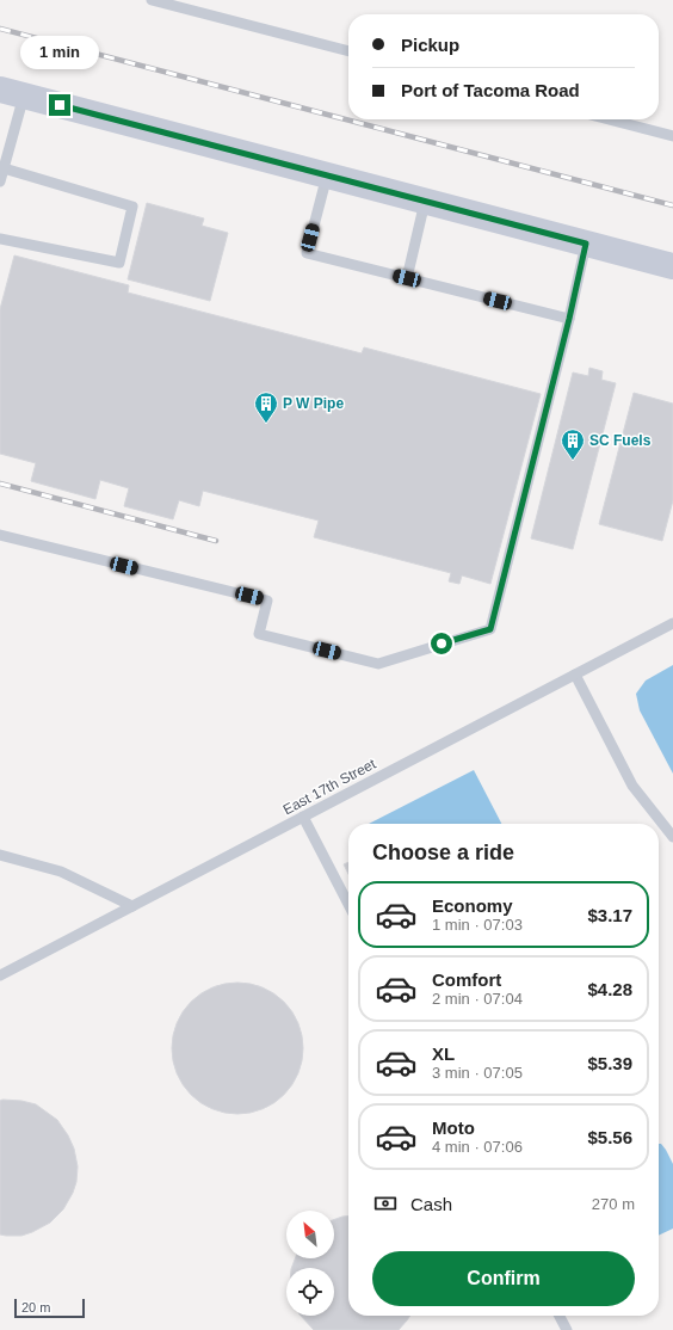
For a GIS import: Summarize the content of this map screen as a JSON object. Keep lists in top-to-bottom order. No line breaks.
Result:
{"streets":{"lane":["East 17th Street"]},"places":{"building":["P W Pipe","SC Fuels"]},"scale_bar":"20 m","north":"top left","page":{"banner":["Pickup","Port of Tacoma Road"],"bubble":"1 min","heading":"Choose a ride","list":[{"name":"Economy","note":"1 min · 07:03","value":"$3.17"},{"name":"Comfort","note":"2 min · 07:04","value":"$4.28"},{"name":"XL","note":"3 min · 07:05","value":"$5.39"},{"name":"Moto","note":"4 min · 07:06","value":"$5.56"}],"pay":["Cash","270 m"],"buttons":"Confirm","scale":"20 m"}}
